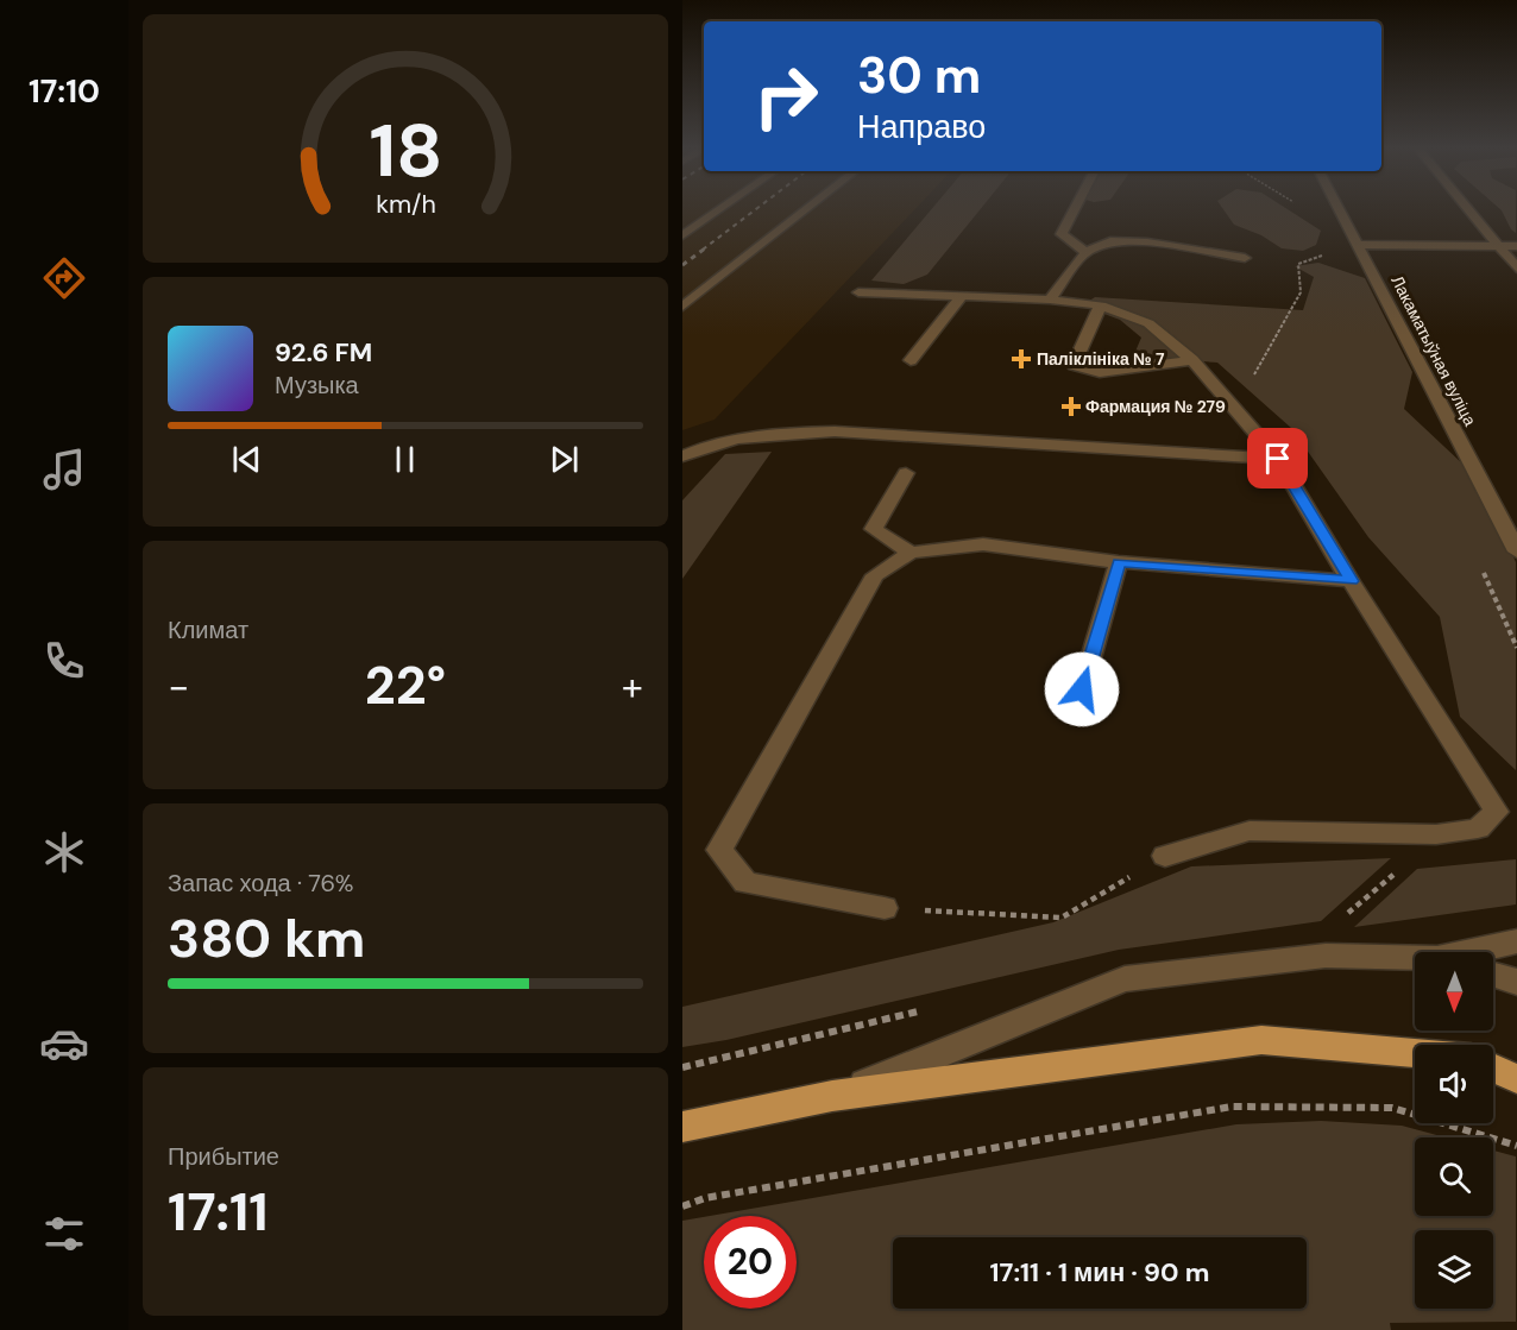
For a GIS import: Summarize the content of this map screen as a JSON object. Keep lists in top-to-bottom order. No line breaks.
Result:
{"streets":{"street":["Лакаматыўная вуліца"]},"places":{"health":["Паліклініка № 7","Фармация № 279"]},"north":"bottom","page":{"tabs":"17:10","turn":["30 m","Направо"],"song":["92.6 FM","Музыка"],"tile":["Климат",["Запас хода · 76%","380 km"],["Прибытие","17:11"]],"heat":["−","22°","+"],"limit":"20","trip":"17:11 · 1 мин · 90 m","gauge":["18","km/h"]}}
